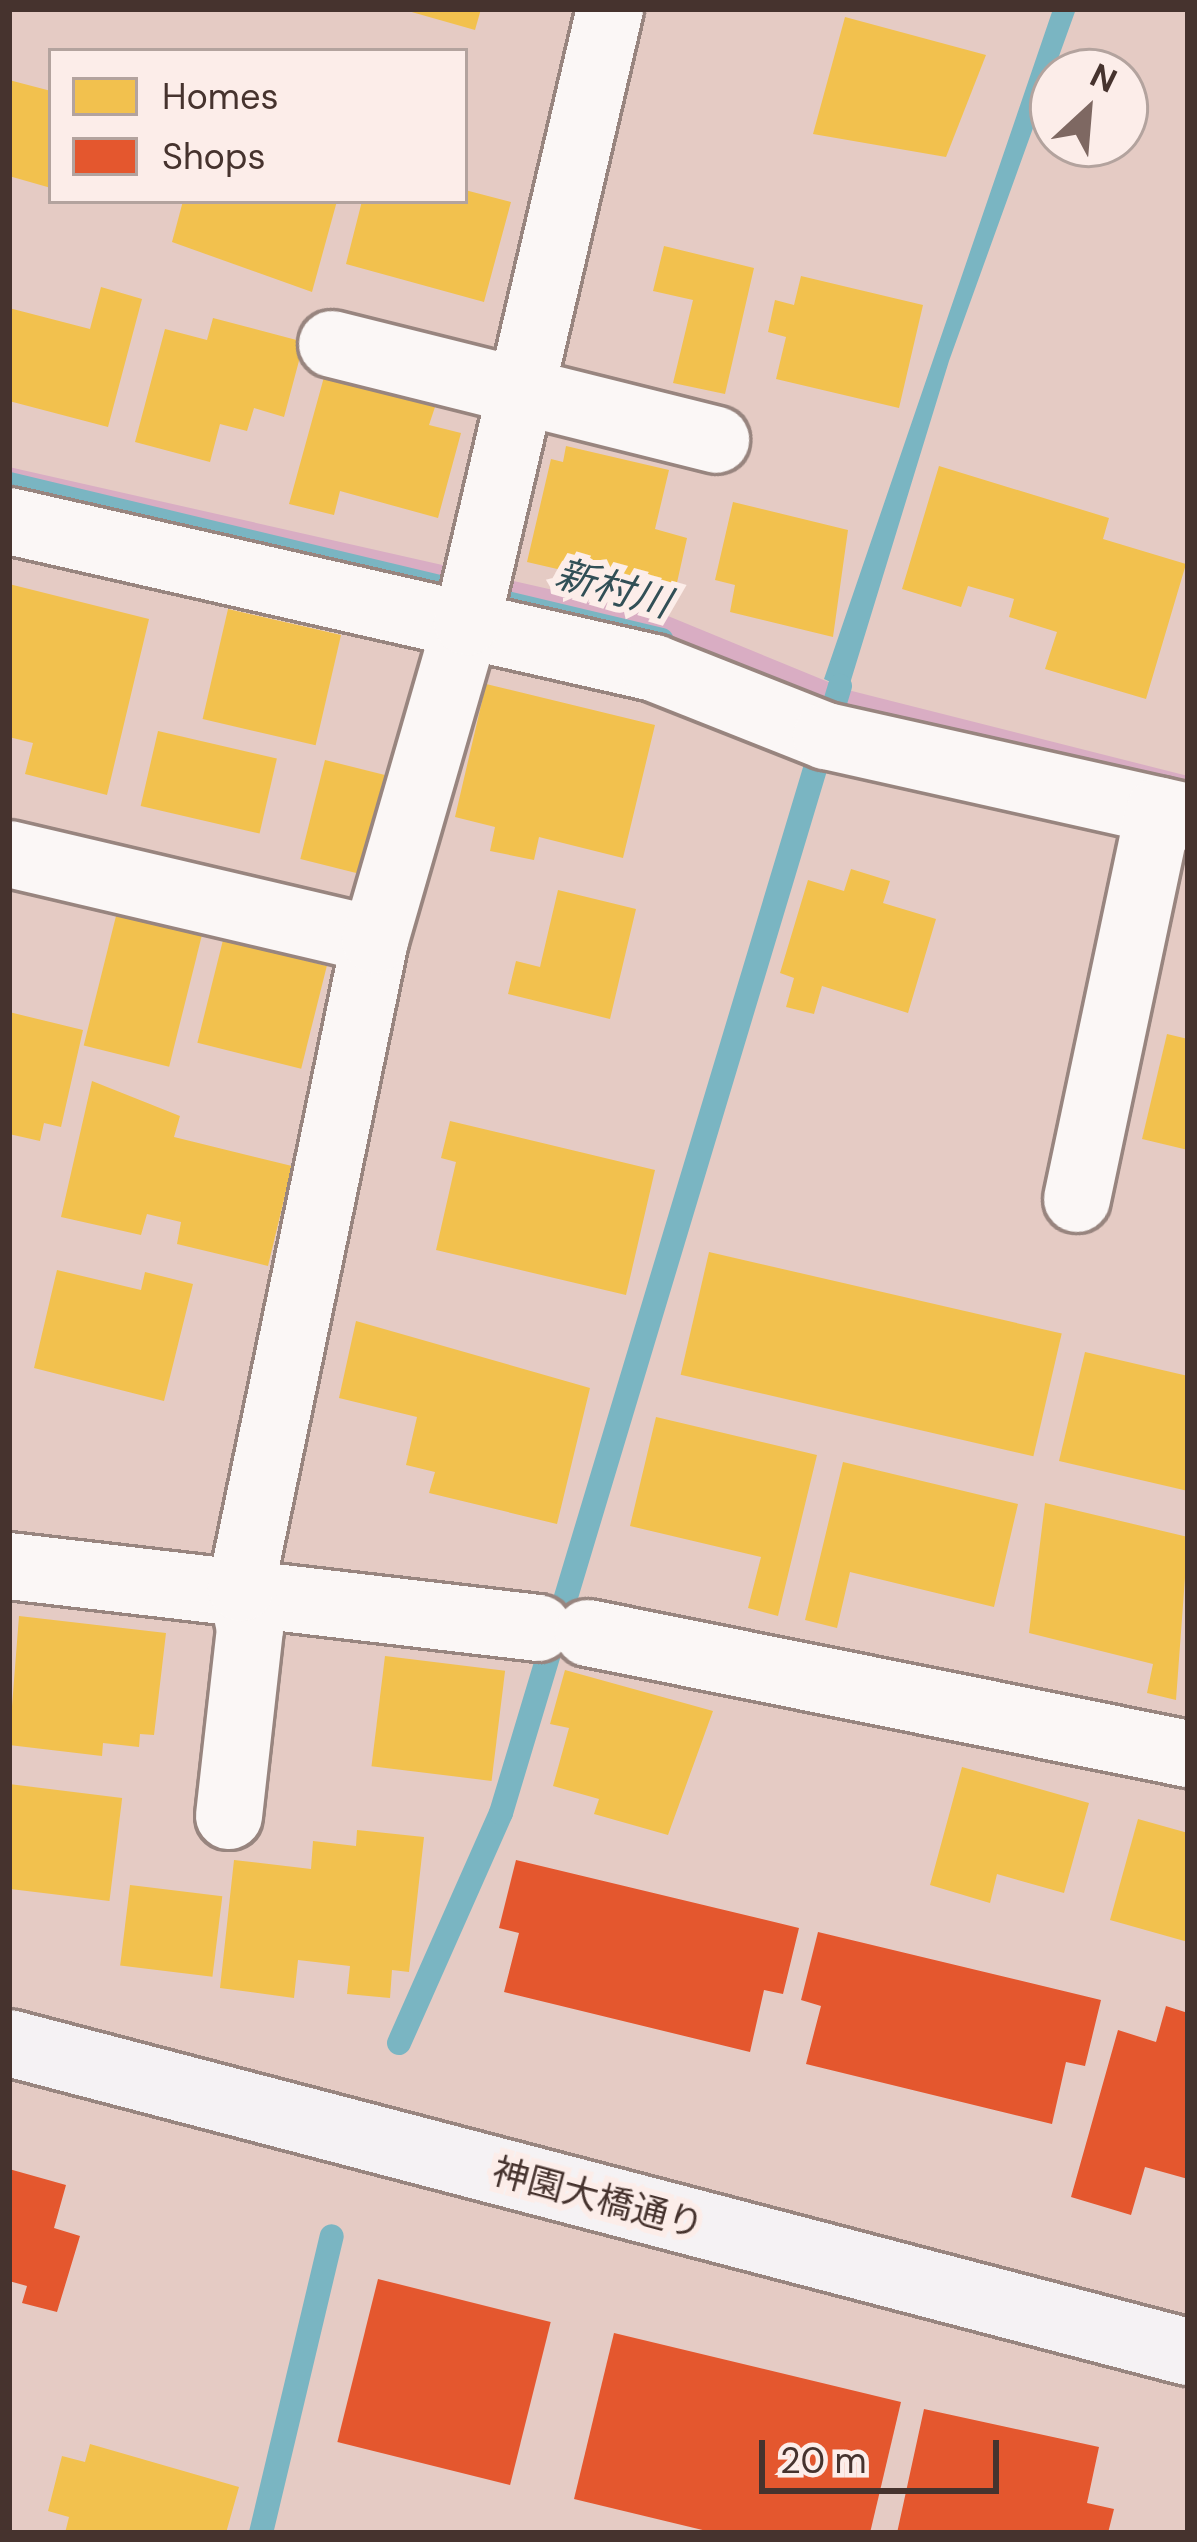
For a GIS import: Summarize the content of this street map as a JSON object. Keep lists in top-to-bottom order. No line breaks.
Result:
{"streets":{"street":["神園大橋通り"]},"water":["新村川"],"legend":["Homes","Shops"],"scale_bar":"20 m","north":"top right"}
